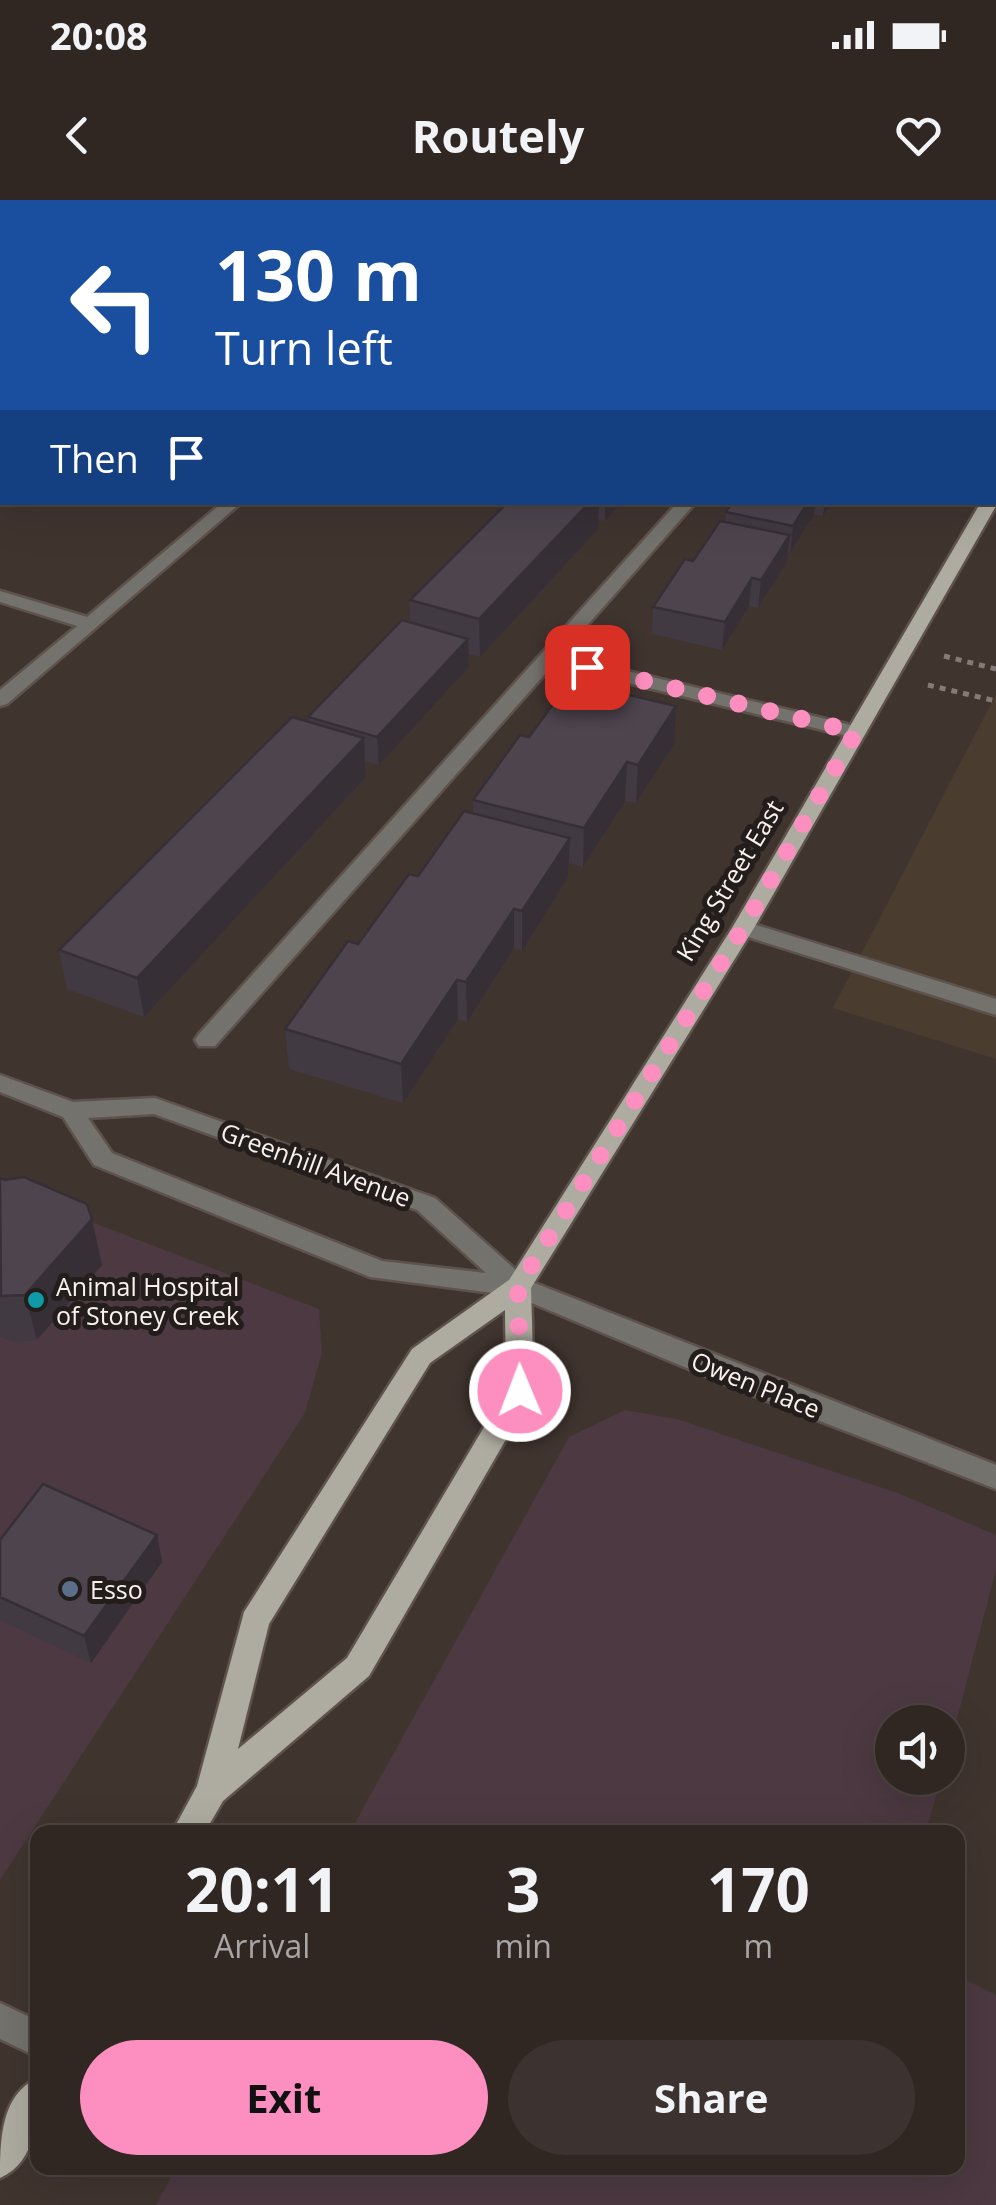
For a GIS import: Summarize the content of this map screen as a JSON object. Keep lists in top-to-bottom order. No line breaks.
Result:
{"streets":{"main road":["King Street East"],"street":["Greenhill Avenue","Owen Place"]},"crossings":[["King Street East","Greenhill Avenue"],["King Street East","Owen Place"],["Greenhill Avenue","Owen Place"]],"places":["Animal Hospital of Stoney Creek","Esso"],"page":{"status":"20:08","header":"Routely","turn":["130 m","Turn left"],"then":"Then","eta":["20:11","Arrival","3","min","170","m"],"buttons":["Exit","Share"]}}
